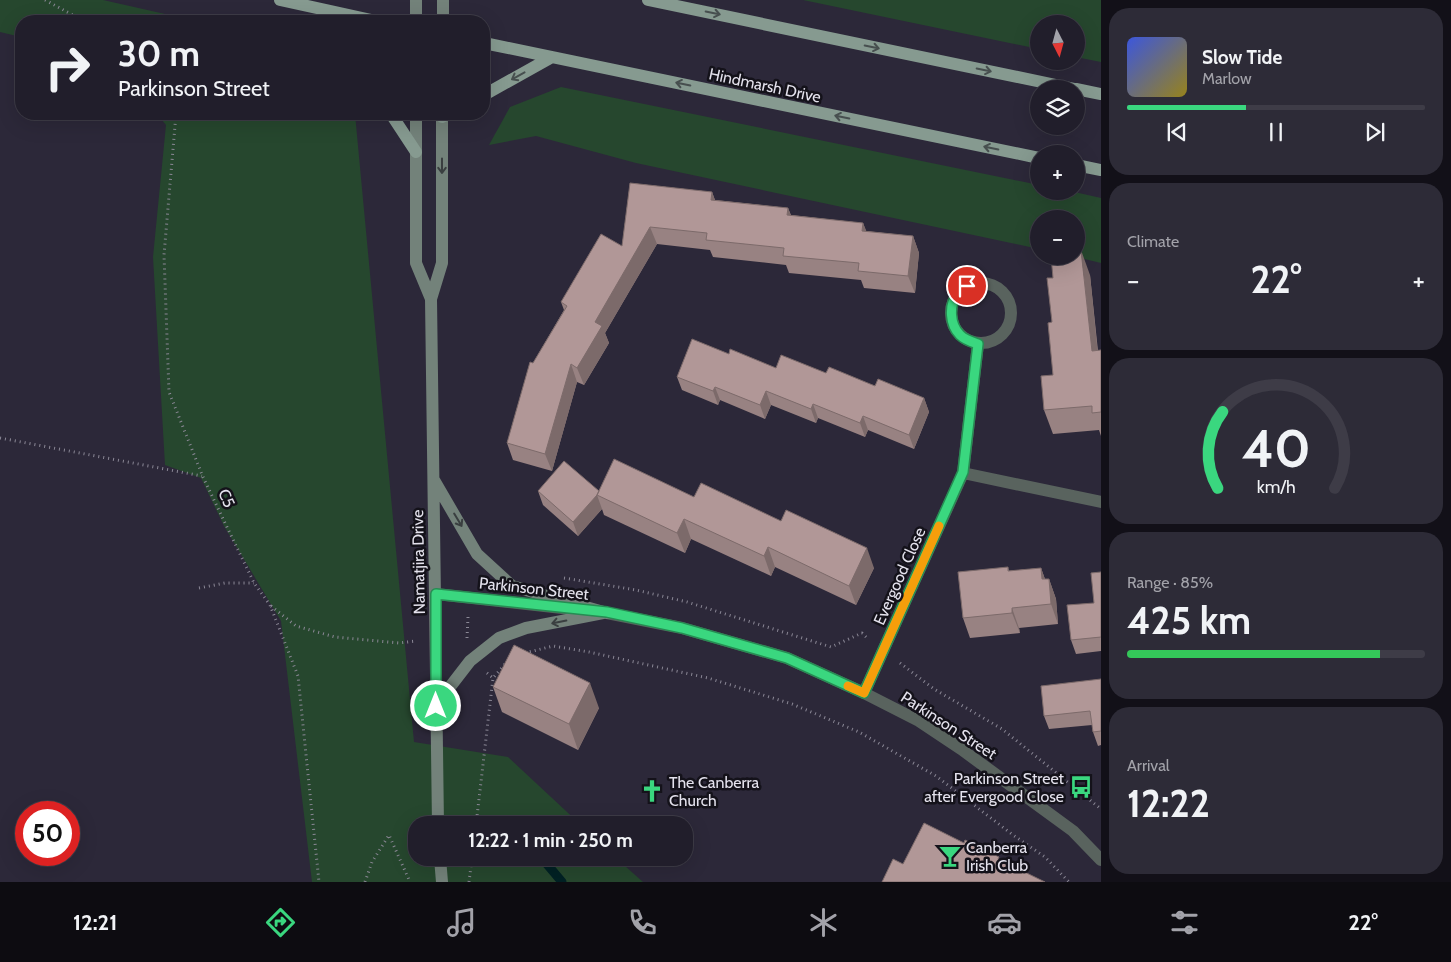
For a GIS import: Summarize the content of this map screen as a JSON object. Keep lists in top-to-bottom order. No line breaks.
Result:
{"streets":{"main road":["Hindmarsh Drive","Namatjira Drive"],"street":["Evergood Close","Parkinson Street"],"path":["C5"]},"crossings":[["Namatjira Drive","Parkinson Street"],["Evergood Close","Parkinson Street"]],"places":{"bus stop":["Parkinson Street after Evergood Close"],"church":["The Canberra Church"],"bar":["Canberra Irish Club"]},"north":"bottom","page":{"map_buttons":["+","−"],"turn":["30 m","Parkinson Street"],"song":["Slow Tide","Marlow"],"tile":["Climate",["Range · 85%","425 km"],["Arrival","12:22"]],"heat":["−","22°","+"],"limit":"50","trip":"12:22 · 1 min · 250 m","tabs":["12:21","22°"],"gauge":["40","km/h"]}}
